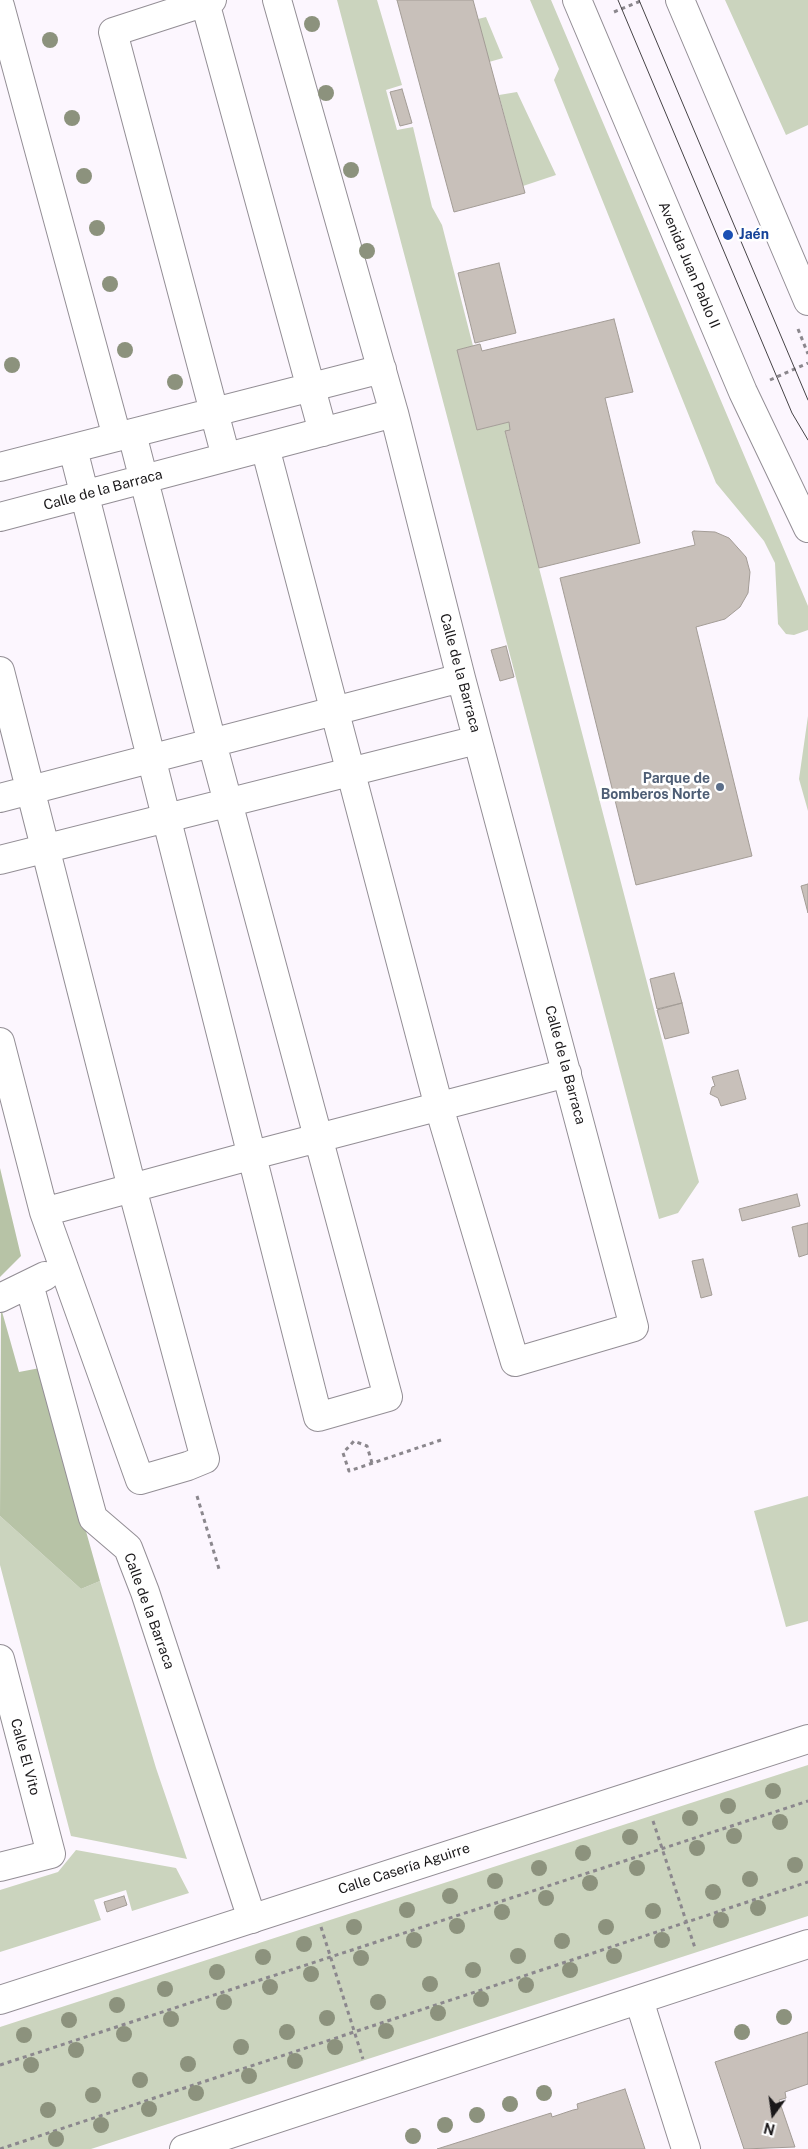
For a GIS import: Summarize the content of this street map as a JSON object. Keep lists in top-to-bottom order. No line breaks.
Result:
{"streets":{"main road":["Avenida Juan Pablo II","Calle de la Barraca","Calle El Vito","Calle Casería Aguirre"]},"crossings":[["Calle de la Barraca","Calle Casería Aguirre"]],"places":["Jaén","Parque de Bomberos Norte"],"north":"bottom"}
